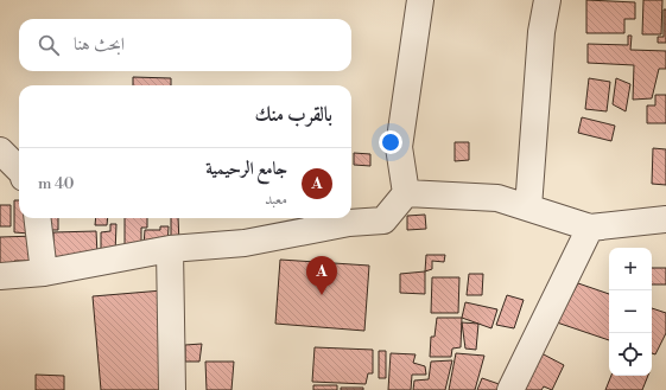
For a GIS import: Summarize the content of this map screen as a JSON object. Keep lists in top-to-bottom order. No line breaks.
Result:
{"page":{"search":"ابحث هنا","heading":"بالقرب منك","list":[{"mark":"A","name":"جامع الرحيمية","note":"معبد","value":"40 m"}],"map_buttons":["+","−"],"pins":"A"}}
